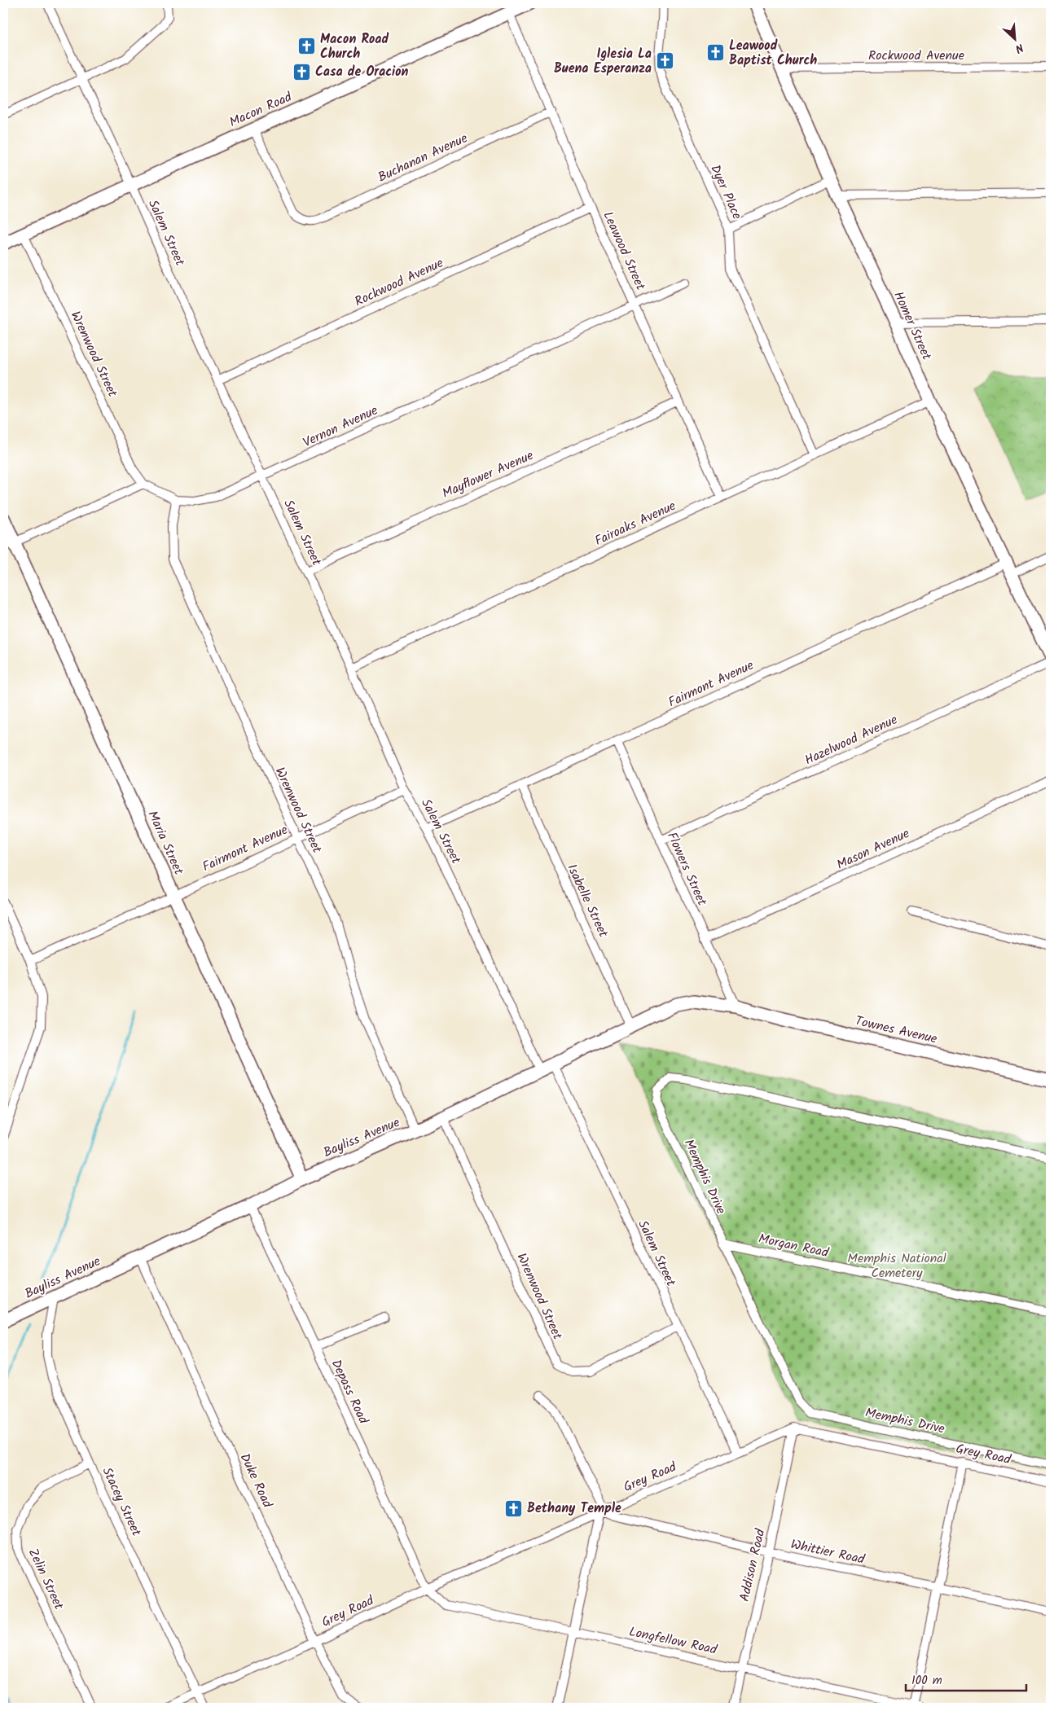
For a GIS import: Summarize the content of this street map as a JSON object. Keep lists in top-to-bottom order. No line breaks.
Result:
{"streets":{"street":["Rockwood Avenue","Macon Road","Buchanan Avenue","Dyer Place","Salem Street","Leawood Street","Homer Street","Wrenwood Street","Vernon Avenue","Mayflower Avenue","Fairoaks Avenue","Fairmont Avenue","Hazelwood Avenue","Maria Street","Mason Avenue","Flowers Street","Isabelle Street","Townes Avenue","Bayliss Avenue","Memphis Drive","Morgan Road","Depass Road","Grey Road","Duke Road","Stacey Street","Whittier Road","Addison Road","Zelin Street","Longfellow Road"]},"crossings":[["Rockwood Avenue","Salem Street"],["Rockwood Avenue","Leawood Street"],["Rockwood Avenue","Homer Street"],["Macon Road","Buchanan Avenue"],["Macon Road","Salem Street"],["Macon Road","Leawood Street"],["Macon Road","Wrenwood Street"],["Buchanan Avenue","Leawood Street"],["Dyer Place","Fairoaks Avenue"],["Salem Street","Wrenwood Street"],["Salem Street","Vernon Avenue"],["Salem Street","Mayflower Avenue"],["Salem Street","Fairoaks Avenue"],["Salem Street","Fairmont Avenue"],["Salem Street","Bayliss Avenue"],["Salem Street","Grey Road"],["Leawood Street","Vernon Avenue"],["Leawood Street","Mayflower Avenue"],["Leawood Street","Fairoaks Avenue"],["Homer Street","Fairoaks Avenue"],["Homer Street","Fairmont Avenue"],["Wrenwood Street","Vernon Avenue"],["Wrenwood Street","Fairmont Avenue"],["Wrenwood Street","Bayliss Avenue"],["Fairmont Avenue","Maria Street"],["Fairmont Avenue","Flowers Street"],["Fairmont Avenue","Isabelle Street"],["Hazelwood Avenue","Flowers Street"],["Maria Street","Bayliss Avenue"],["Mason Avenue","Flowers Street"],["Flowers Street","Townes Avenue"],["Flowers Street","Bayliss Avenue"],["Isabelle Street","Bayliss Avenue"],["Townes Avenue","Bayliss Avenue"],["Bayliss Avenue","Depass Road"],["Bayliss Avenue","Duke Road"],["Bayliss Avenue","Stacey Street"],["Memphis Drive","Morgan Road"],["Depass Road","Grey Road"],["Depass Road","Longfellow Road"],["Grey Road","Duke Road"],["Grey Road","Stacey Street"],["Grey Road","Whittier Road"],["Grey Road","Addison Road"],["Grey Road","Longfellow Road"],["Stacey Street","Zelin Street"],["Whittier Road","Addison Road"],["Addison Road","Longfellow Road"]],"parks":["Memphis National Cemetery"],"places":{"church":["Macon Road Church","Leawood Baptist Church","Iglesia La Buena Esperanza","Casa de Oracion","Bethany Temple"]},"scale_bar":"100 m","north":"bottom right"}
